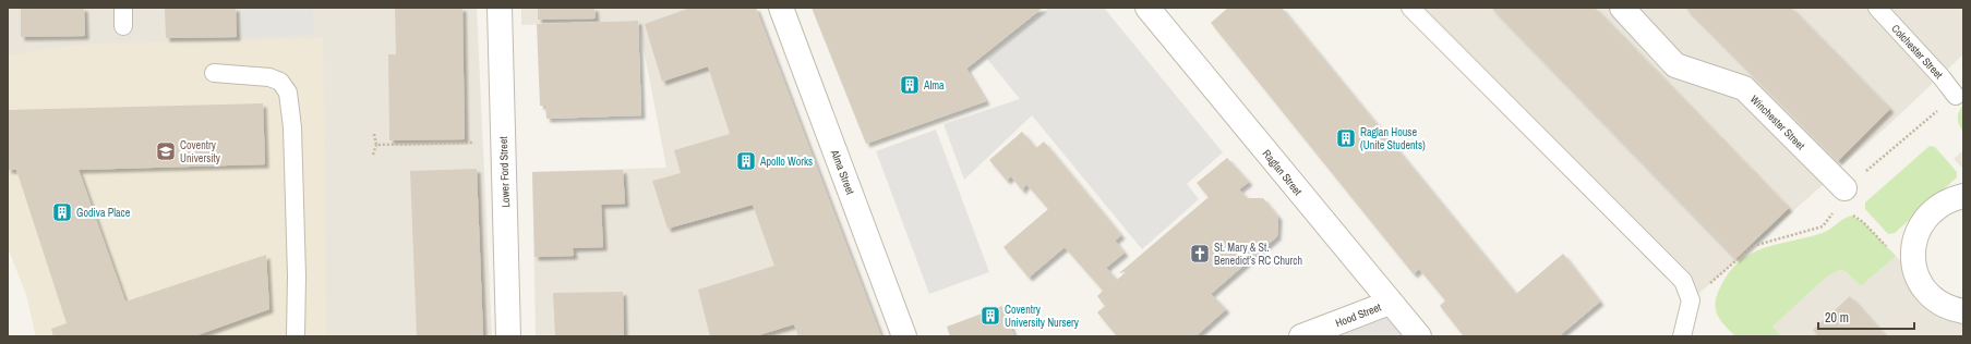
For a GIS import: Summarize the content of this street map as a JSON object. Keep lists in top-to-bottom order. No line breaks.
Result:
{"streets":{"street":["Winchester Street","Lower Ford Street","Alma Street","Raglan Street","Hood Street"],"lane":["Colchester Street"]},"crossings":[["Raglan Street","Hood Street"]],"places":{"building":["Alma","Raglan House (Unite Students)","Apollo Works","Godiva Place","Coventry University Nursery"],"school or university":["Coventry University"],"church":["St. Mary & St. Benedict’s RC Church"]},"scale_bar":"20 m"}
